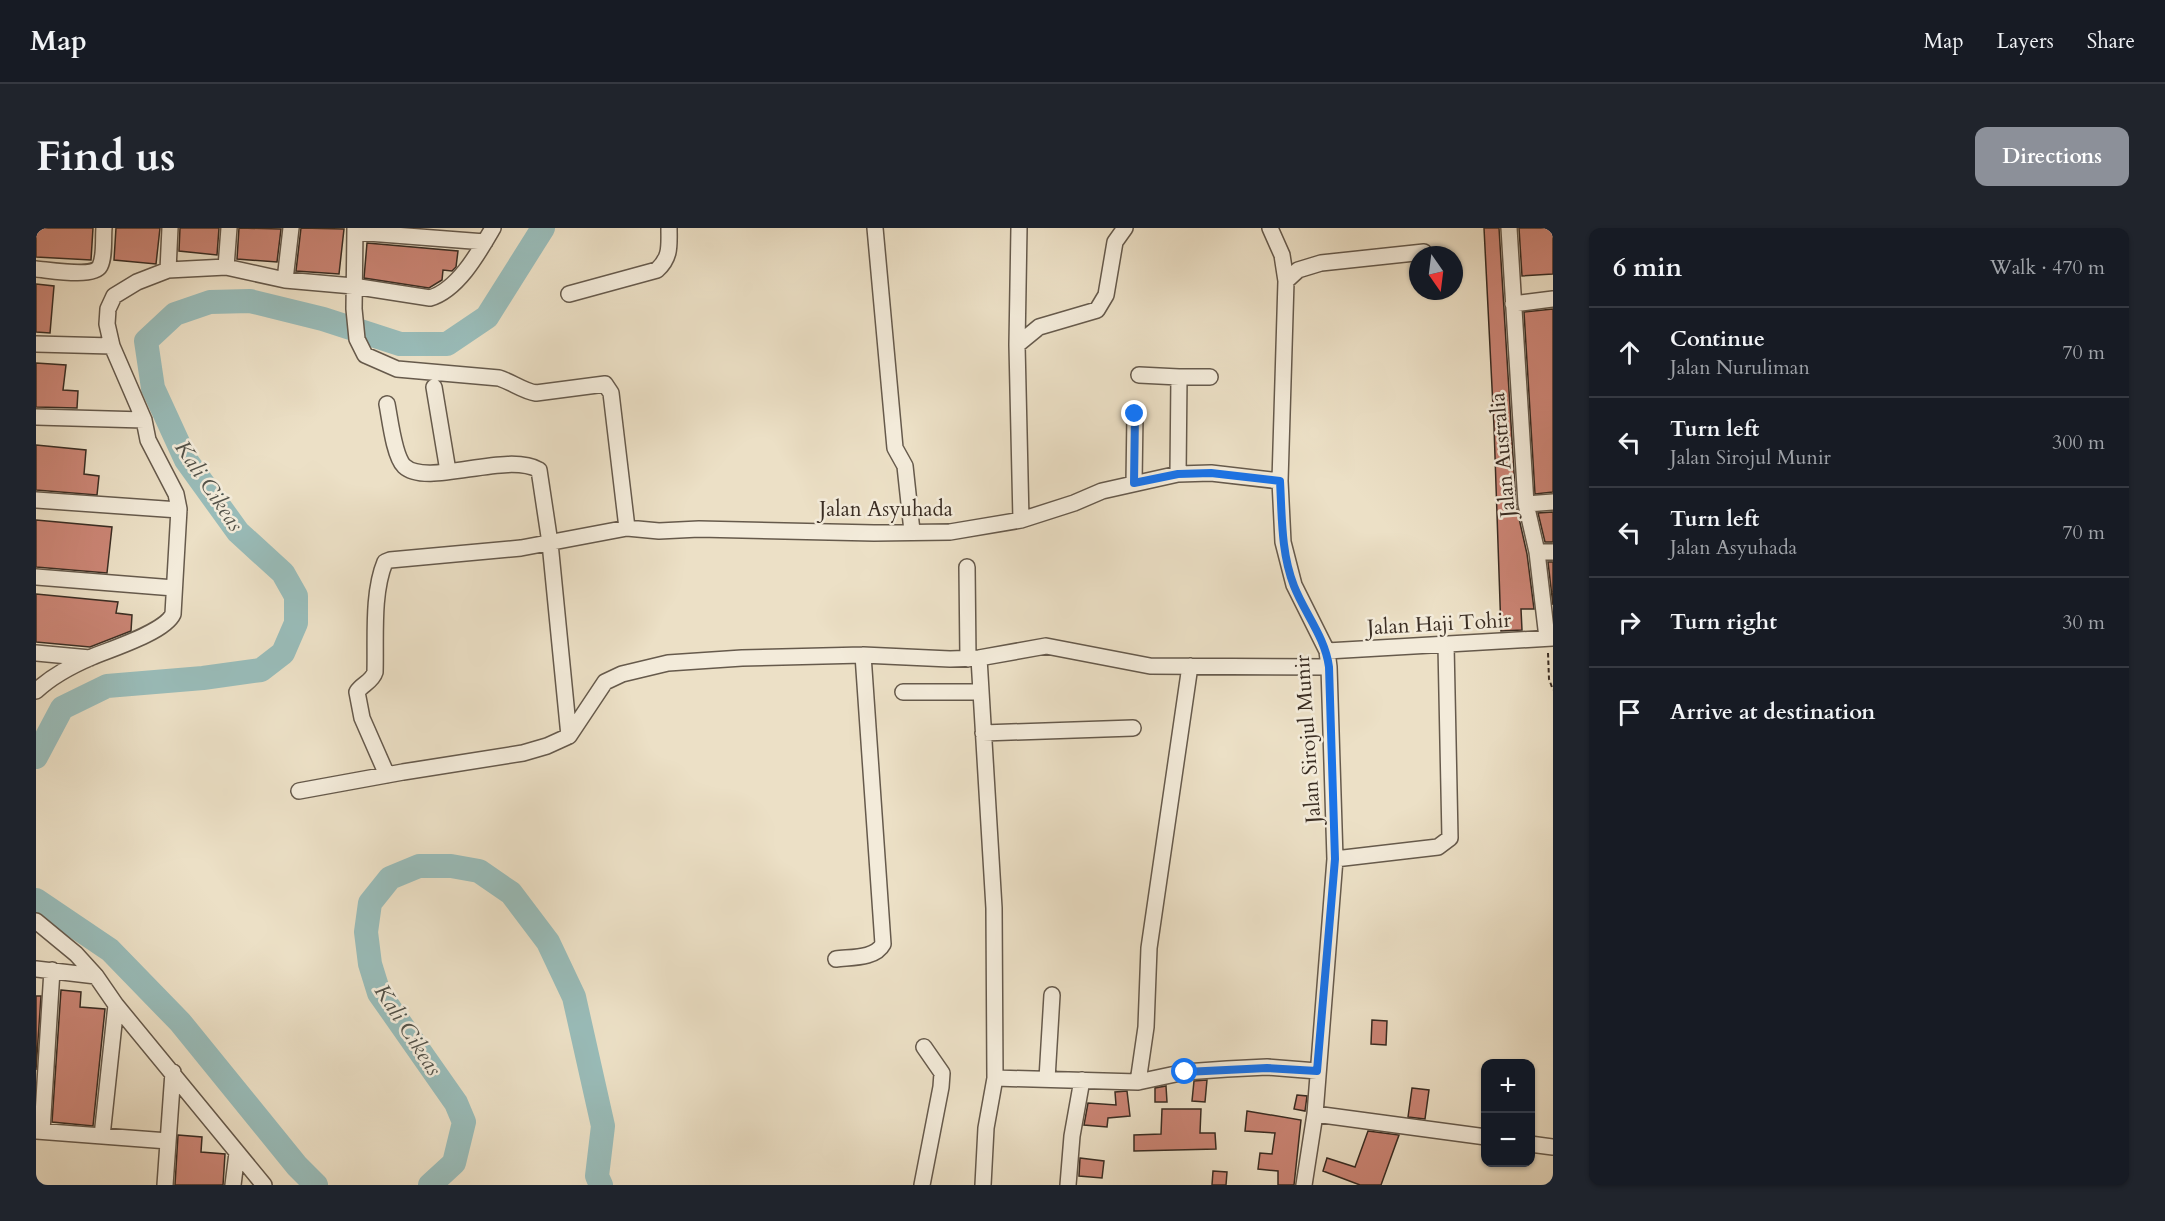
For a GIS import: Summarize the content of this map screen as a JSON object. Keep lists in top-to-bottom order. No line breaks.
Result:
{"streets":{"street":["Jalan Australia","Jalan Asyuhada","Jalan Haji Tohir","Jalan Sirojul Munir"]},"crossings":[["Jalan Australia","Jalan Haji Tohir"],["Jalan Asyuhada","Jalan Sirojul Munir"],["Jalan Haji Tohir","Jalan Sirojul Munir"]],"water":["Kali Cikeas"],"north":"bottom","page":{"header":"Map","nav":["Map","Layers","Share"],"buttons":"Directions","title":"Find us","heading":["6 min","Walk · 470 m"],"list":[["Continue","Jalan Nuruliman","70 m"],["Turn left","Jalan Sirojul Munir","300 m"],["Turn left","Jalan Asyuhada","70 m"],["Turn right","30 m"],"Arrive at destination"],"map_buttons":["+","−"]}}
